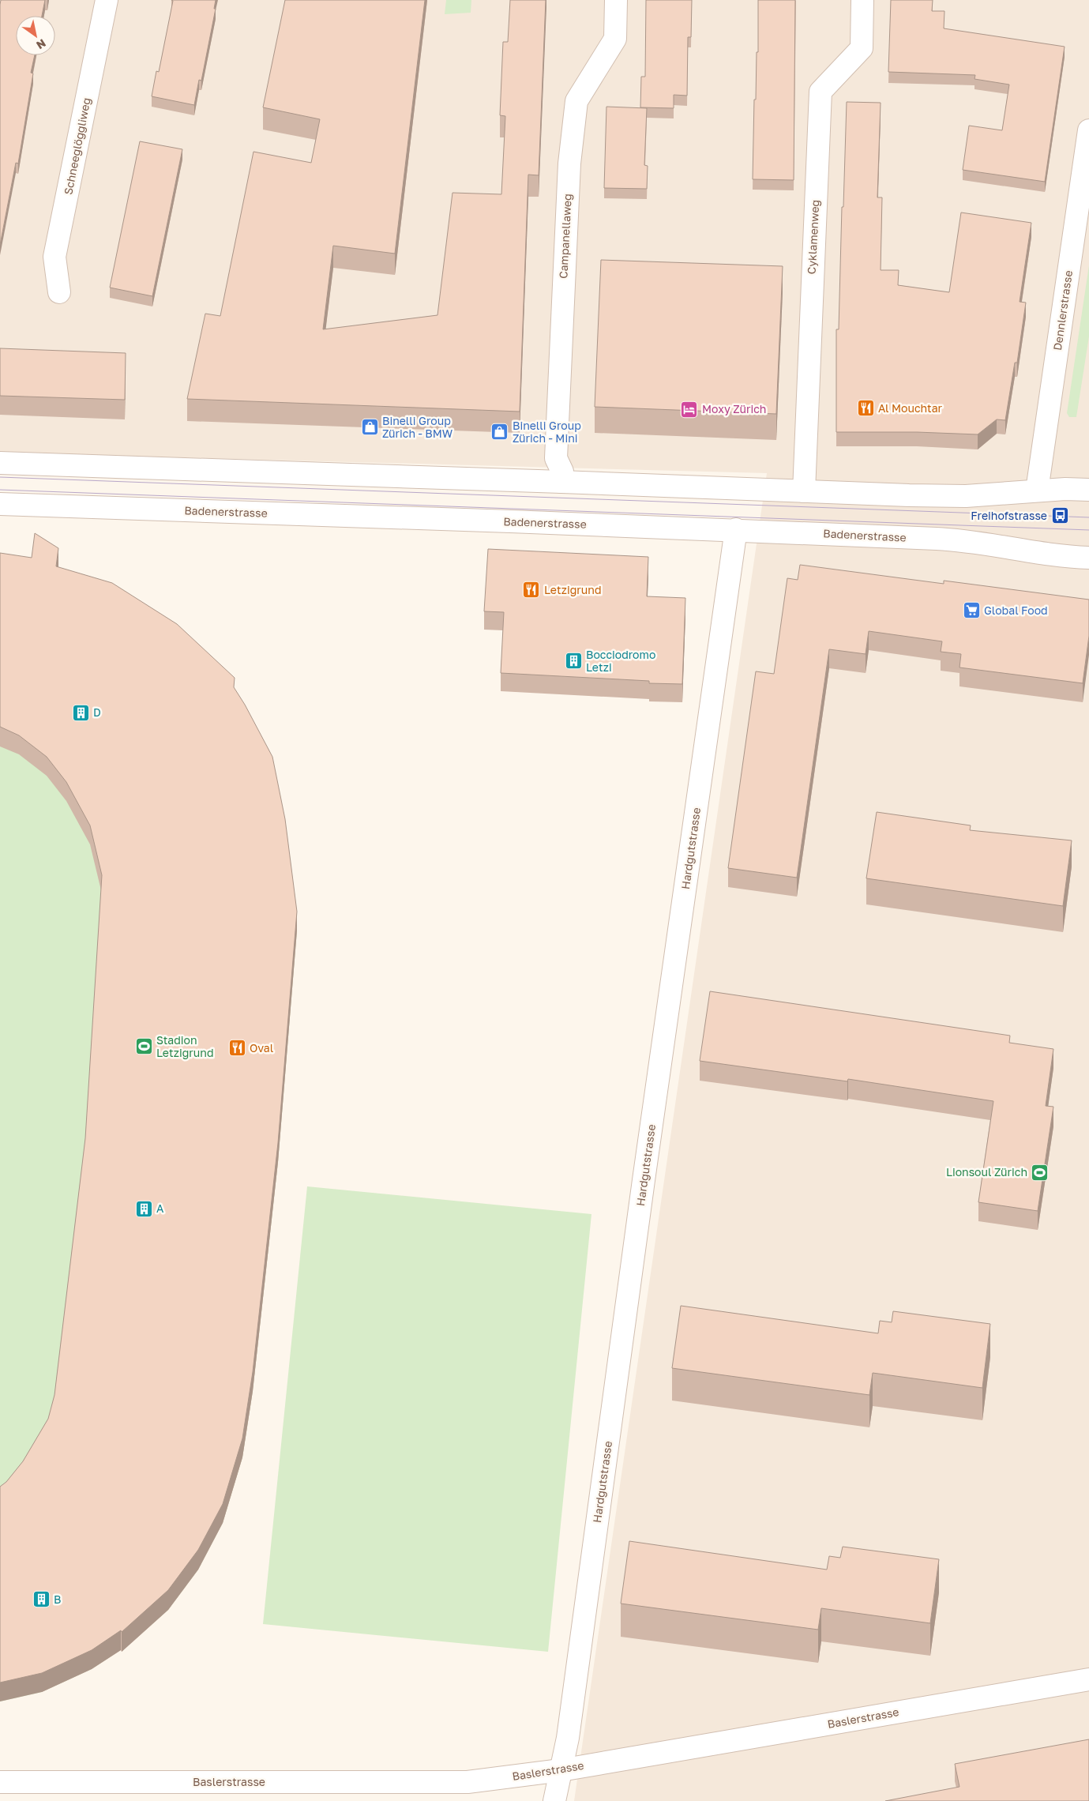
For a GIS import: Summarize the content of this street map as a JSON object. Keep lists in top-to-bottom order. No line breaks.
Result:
{"streets":{"street":["Schneeglöggliweg","Campanellaweg","Cyklamenweg","Dennlerstrasse","Badenerstrasse","Hardgutstrasse","Baslerstrasse"]},"crossings":[["Badenerstrasse","Hardgutstrasse"],["Hardgutstrasse","Baslerstrasse"]],"places":{"restaurant":["Al Mouchtar","Letzigrund","Oval"],"hotel":["Moxy Zürich"],"shop":["Binelli Group Zürich - BMW","Binelli Group Zürich - Mini"],"bus stop":["Freihofstrasse"],"supermarket":["Global Food"],"building":["Bocciodromo Letzi","D","A","B"],"sports":["Stadion Letzigrund","Lionsoul Zürich"]},"north":"bottom right"}
